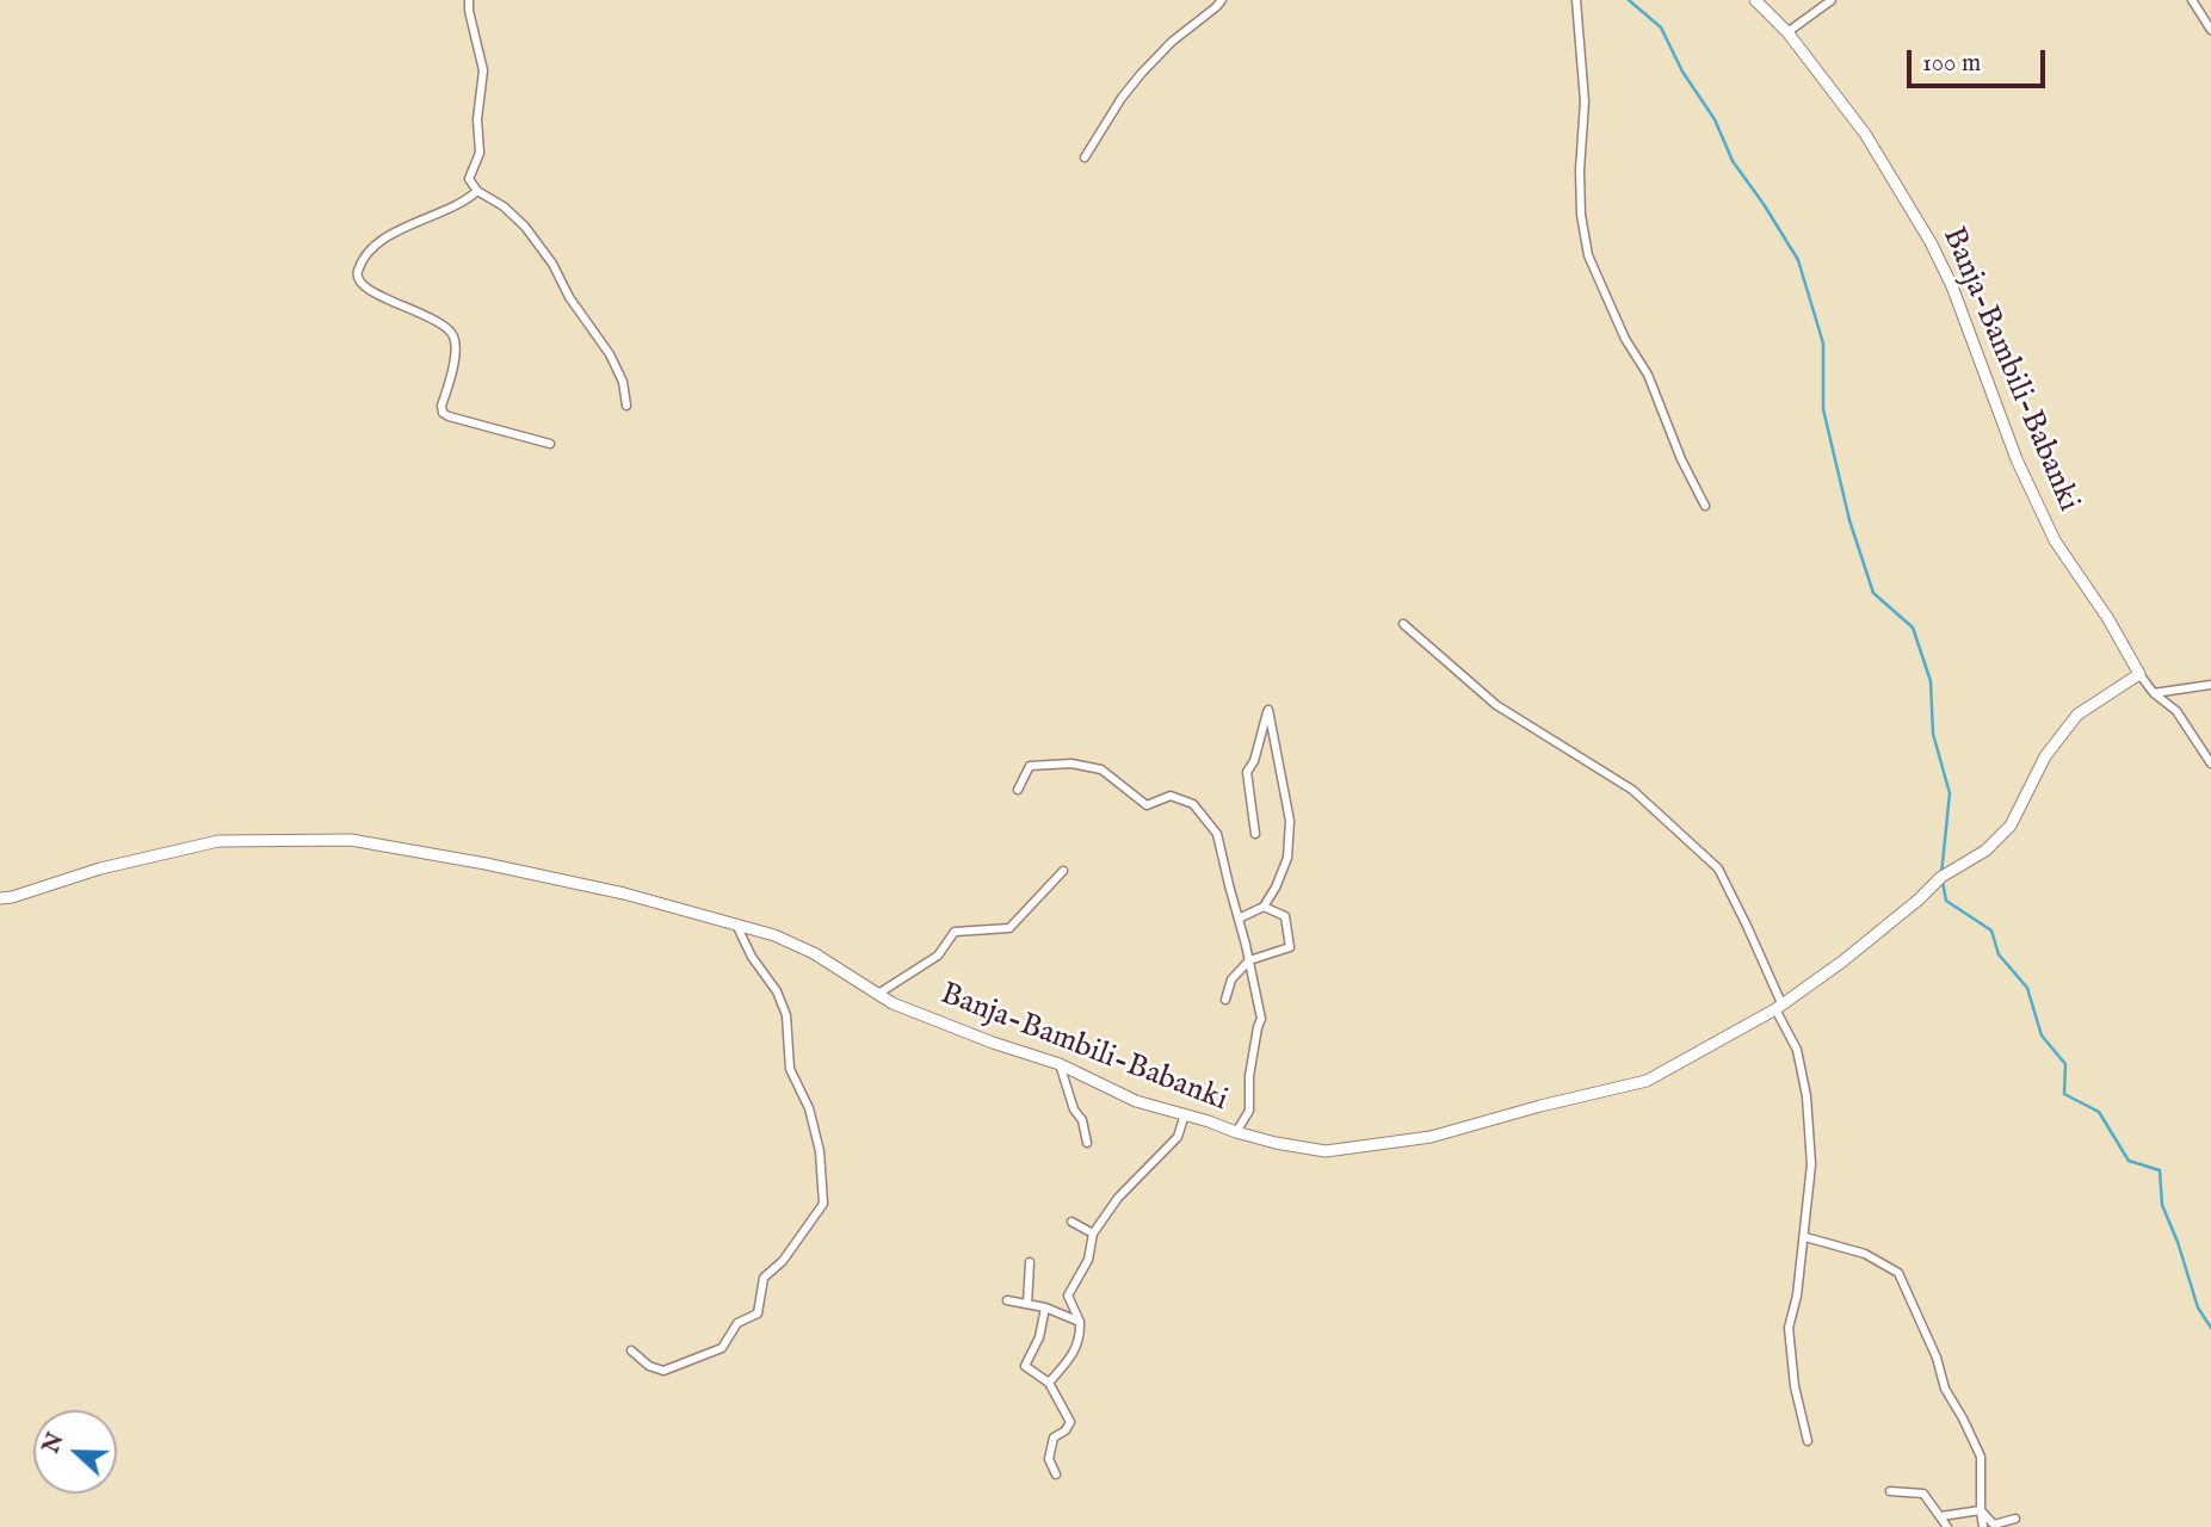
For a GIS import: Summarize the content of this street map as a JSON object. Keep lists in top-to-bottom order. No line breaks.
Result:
{"streets":{"street":["Banja-Bambili-Babanki"]},"scale_bar":"100 m","north":"left"}
